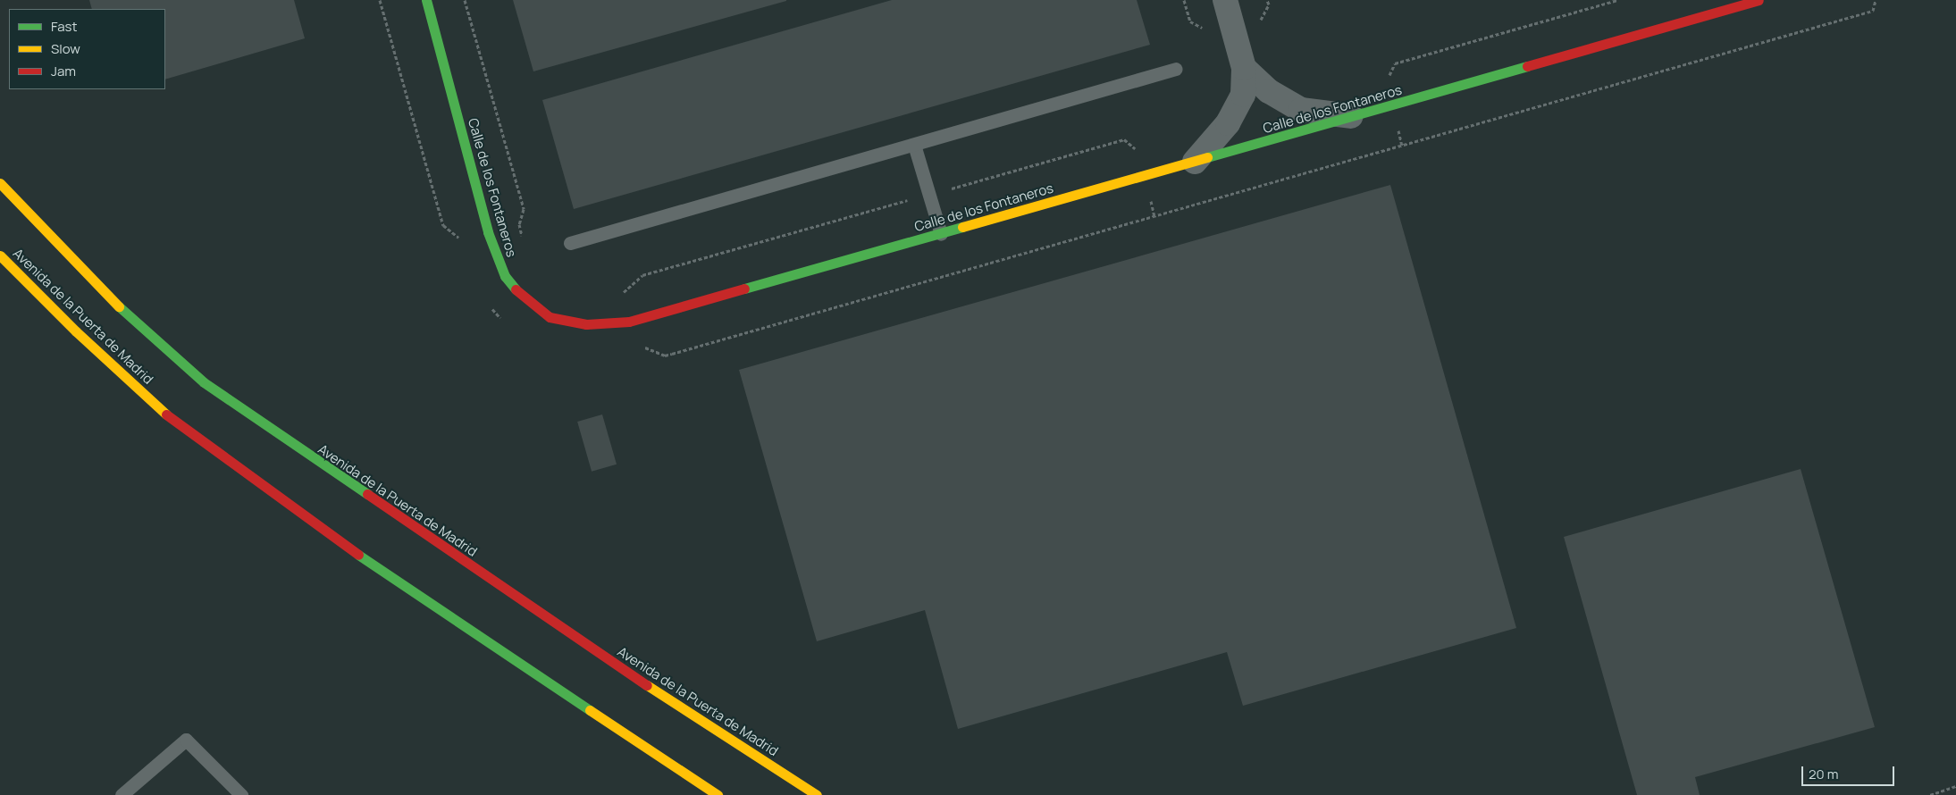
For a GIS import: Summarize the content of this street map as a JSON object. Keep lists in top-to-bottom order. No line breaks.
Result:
{"streets":{"street":["Calle de los Fontaneros","Avenida de la Puerta de Madrid"]},"legend":["Fast","Slow","Jam"],"scale_bar":"20 m"}
